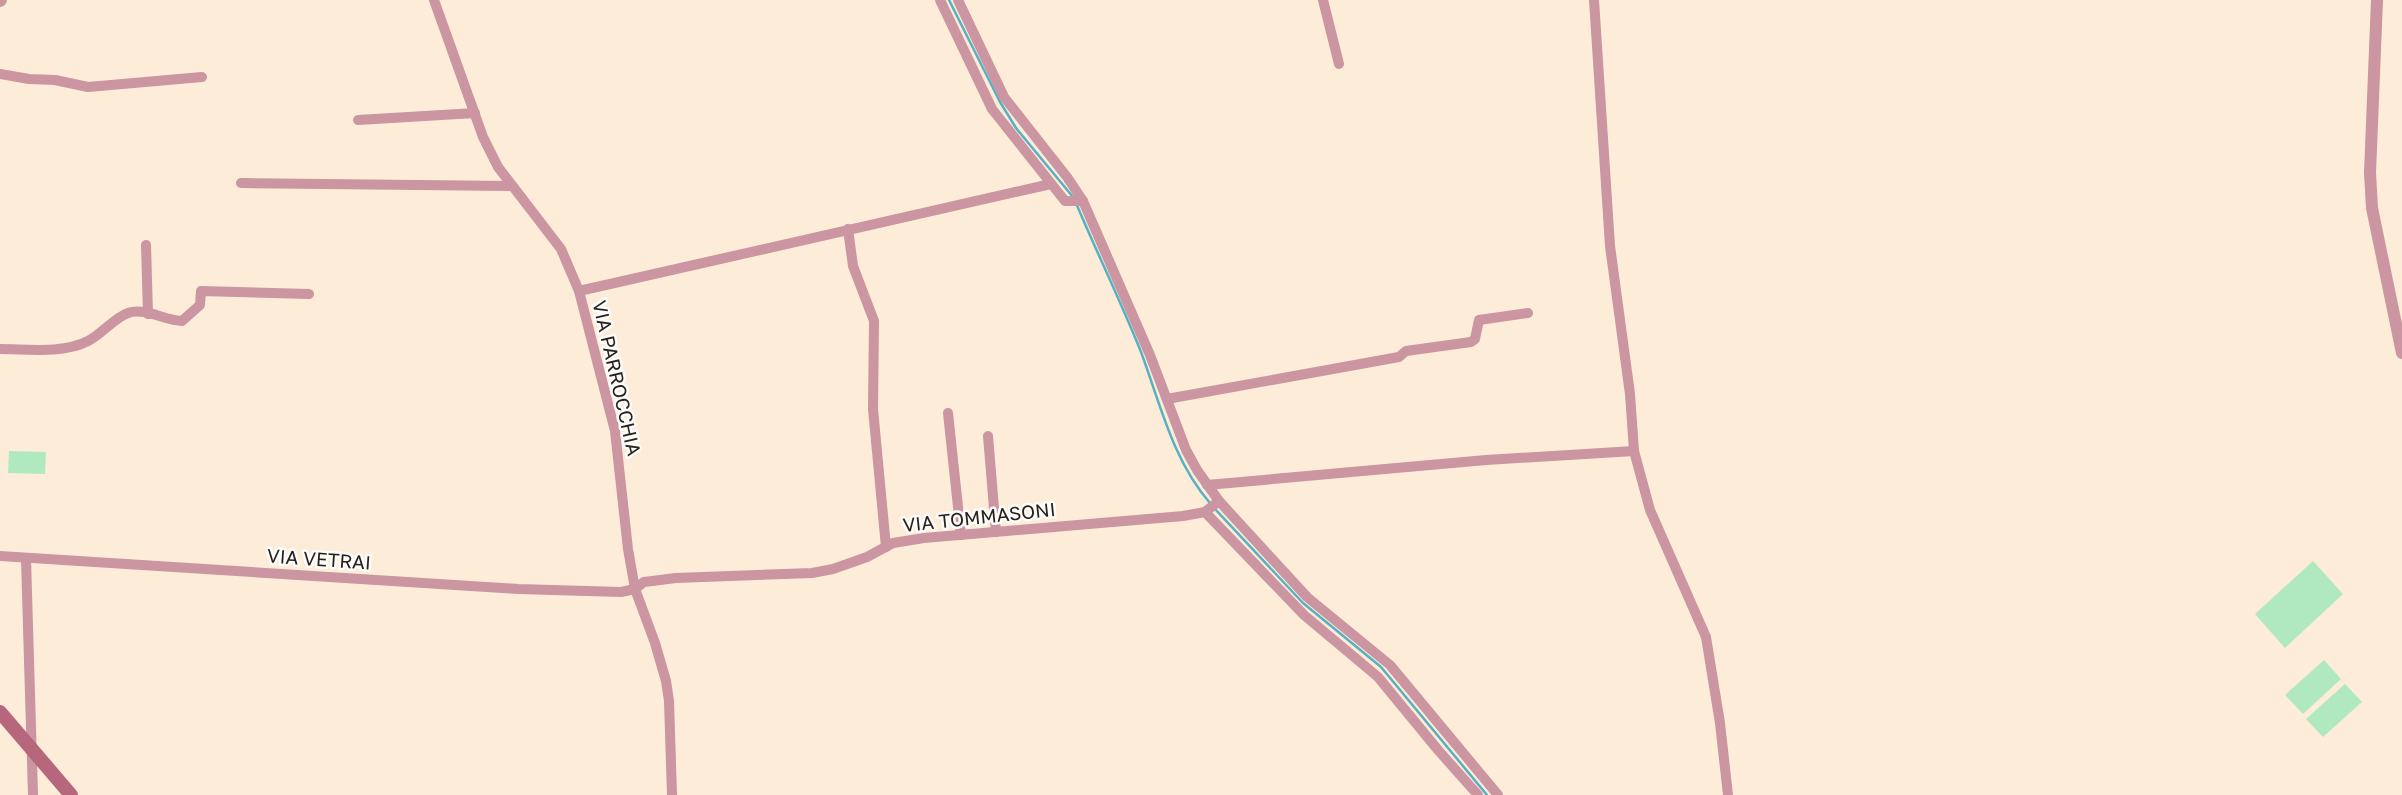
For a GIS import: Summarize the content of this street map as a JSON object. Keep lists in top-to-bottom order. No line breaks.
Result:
{"streets":{"street":["VIA PARROCCHIA","VIA TOMMASONI","VIA VETRAI"]},"crossings":[["VIA PARROCCHIA","VIA TOMMASONI"],["VIA PARROCCHIA","VIA VETRAI"],["VIA TOMMASONI","VIA VETRAI"]]}
